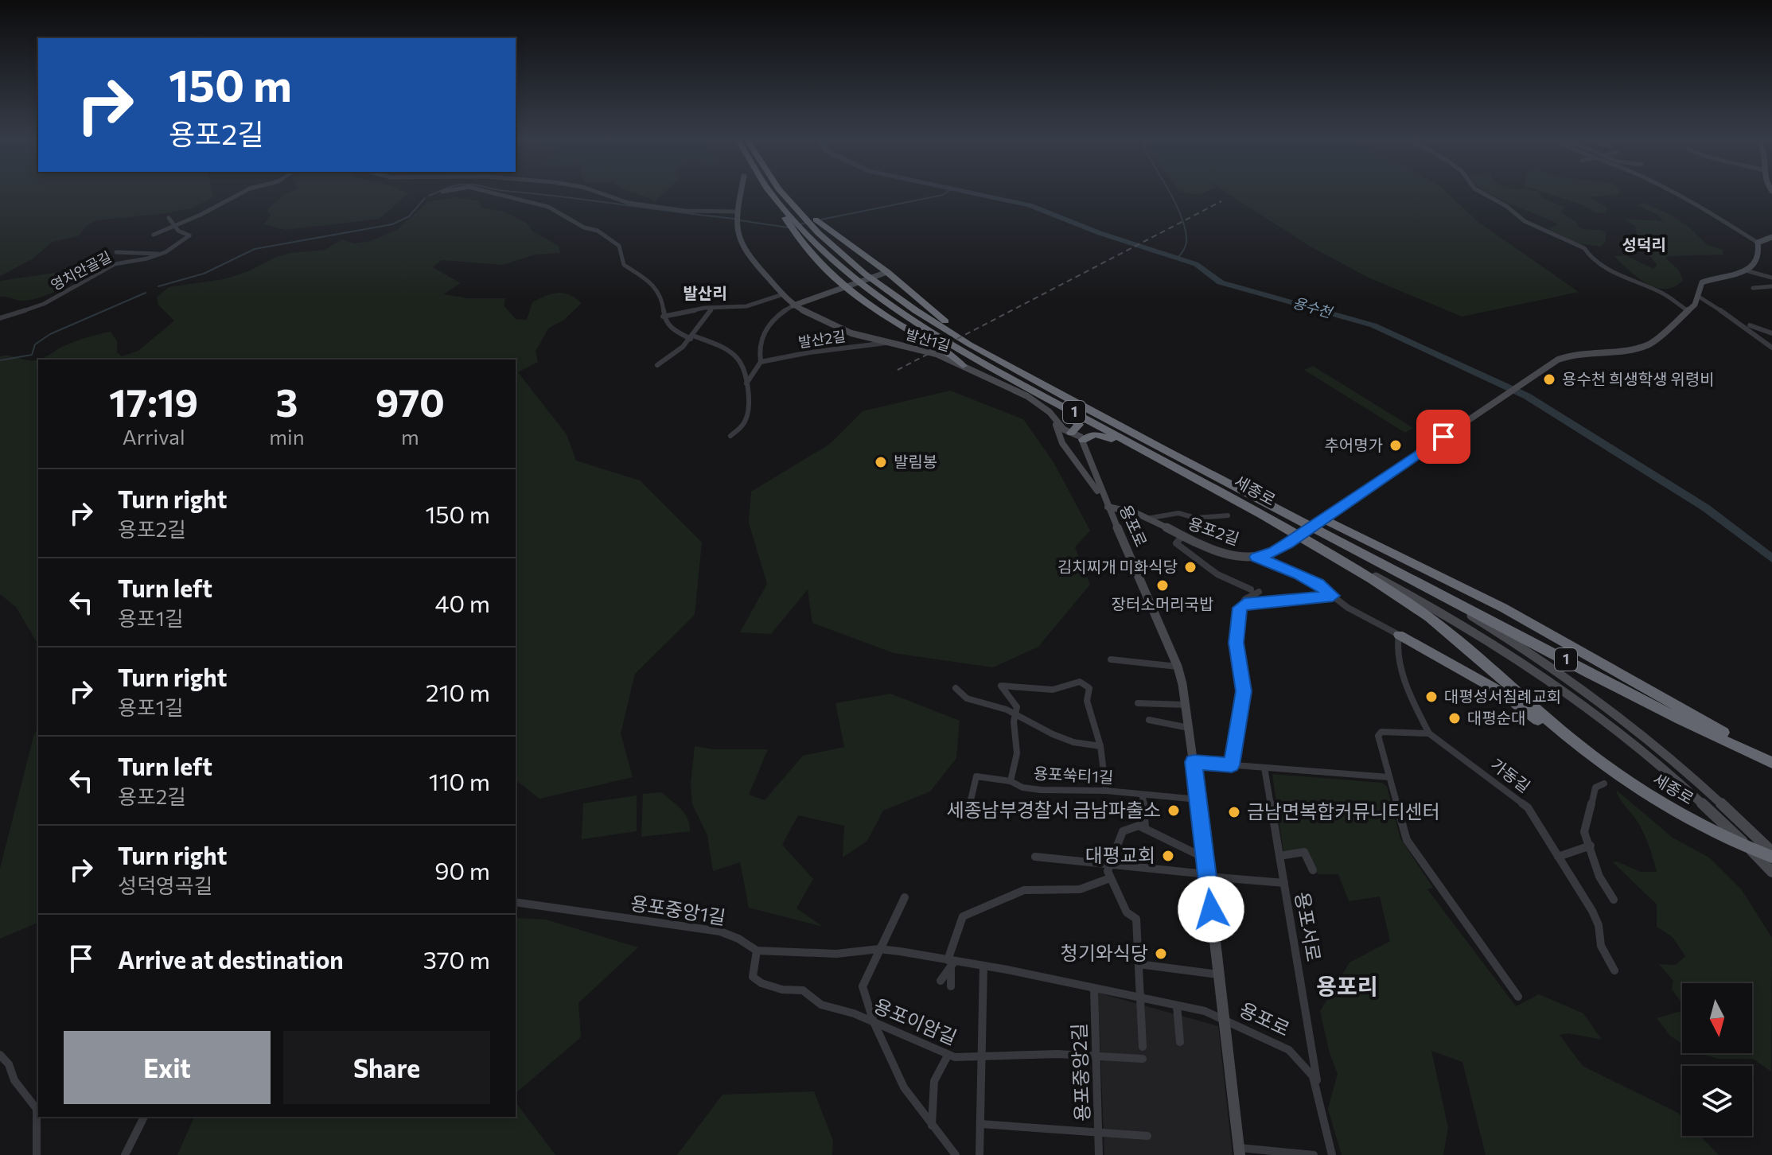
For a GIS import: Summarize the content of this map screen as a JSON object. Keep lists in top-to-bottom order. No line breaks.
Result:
{"streets":{"highway":["1","세종로"],"main road":["발산1길","용포로","용포2길"],"street":["영치안골길","발산2길","용포쑥티1길","가동길","용포중앙1길","용포서로","용포이암길","용포중앙2길"]},"crossings":[["발산2길","발산1길"],["용포로","용포2길"],["용포로","용포쑥티1길"],["용포로","용포중앙1길"],["용포로","용포서로"],["용포중앙1길","용포이암길"],["용포중앙1길","용포중앙2길"],["용포이암길","용포중앙2길"]],"districts":["성덕리","발산리","용포리"],"water":["용수천"],"places":["용수천 희생학생 위령비","추어명가","발림봉","김치찌개 미화식당","장터소머리국밥","대평성서침례교회","대평순대","세종남부경찰서 금남파출소","금남면복합커뮤니티센터","대평교회","청기와식당"],"north":"bottom","page":{"turn":["150 m","용포2길"],"eta":["17:19","Arrival","3","min","970","m"],"list":[{"name":"Turn right","note":"용포2길","value":"150 m"},{"name":"Turn left","note":"용포1길","value":"40 m"},{"name":"Turn right","note":"용포1길","value":"210 m"},{"name":"Turn left","note":"용포2길","value":"110 m"},{"name":"Turn right","note":"성덕영곡길","value":"90 m"},{"name":"Arrive at destination","value":"370 m"}],"buttons":["Exit","Share"]}}
